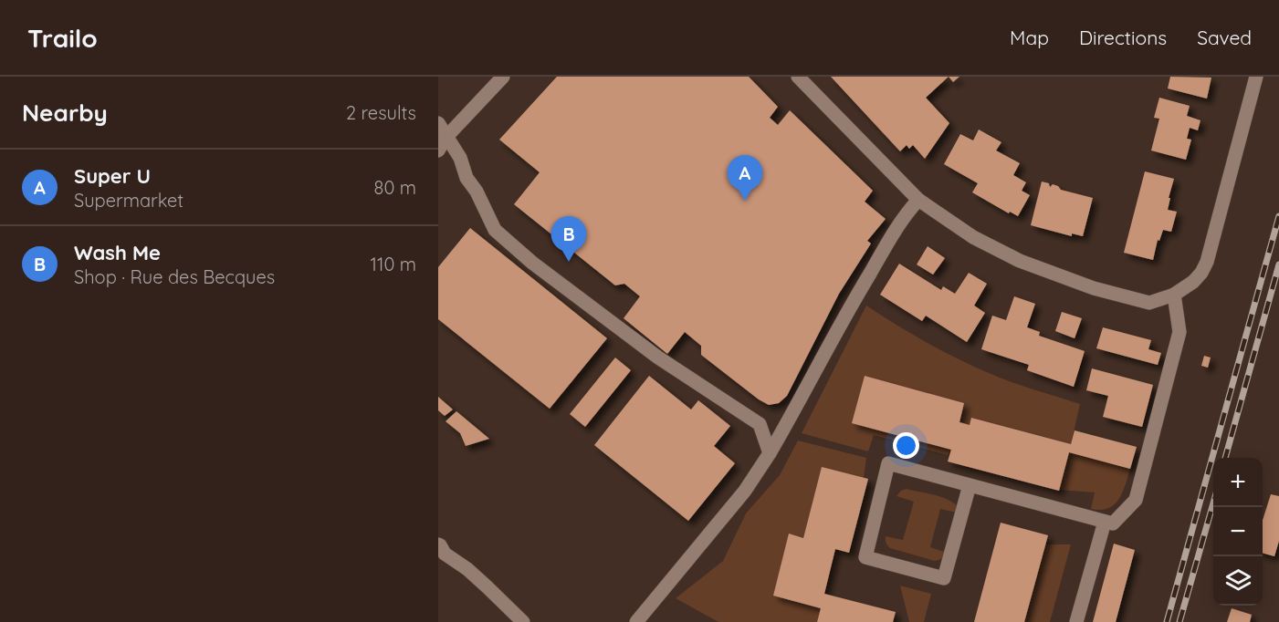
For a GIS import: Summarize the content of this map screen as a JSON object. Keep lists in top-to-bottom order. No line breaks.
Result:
{"page":{"header":"Trailo","nav":["Map","Directions","Saved"],"heading":["Nearby","2 results"],"list":[{"mark":"A","name":"Super U","note":"Supermarket","value":"80 m"},{"mark":"B","name":"Wash Me","note":"Shop · Rue des Becques","value":"110 m"}],"pins":["A","B"],"map_buttons":["+","−"]}}
